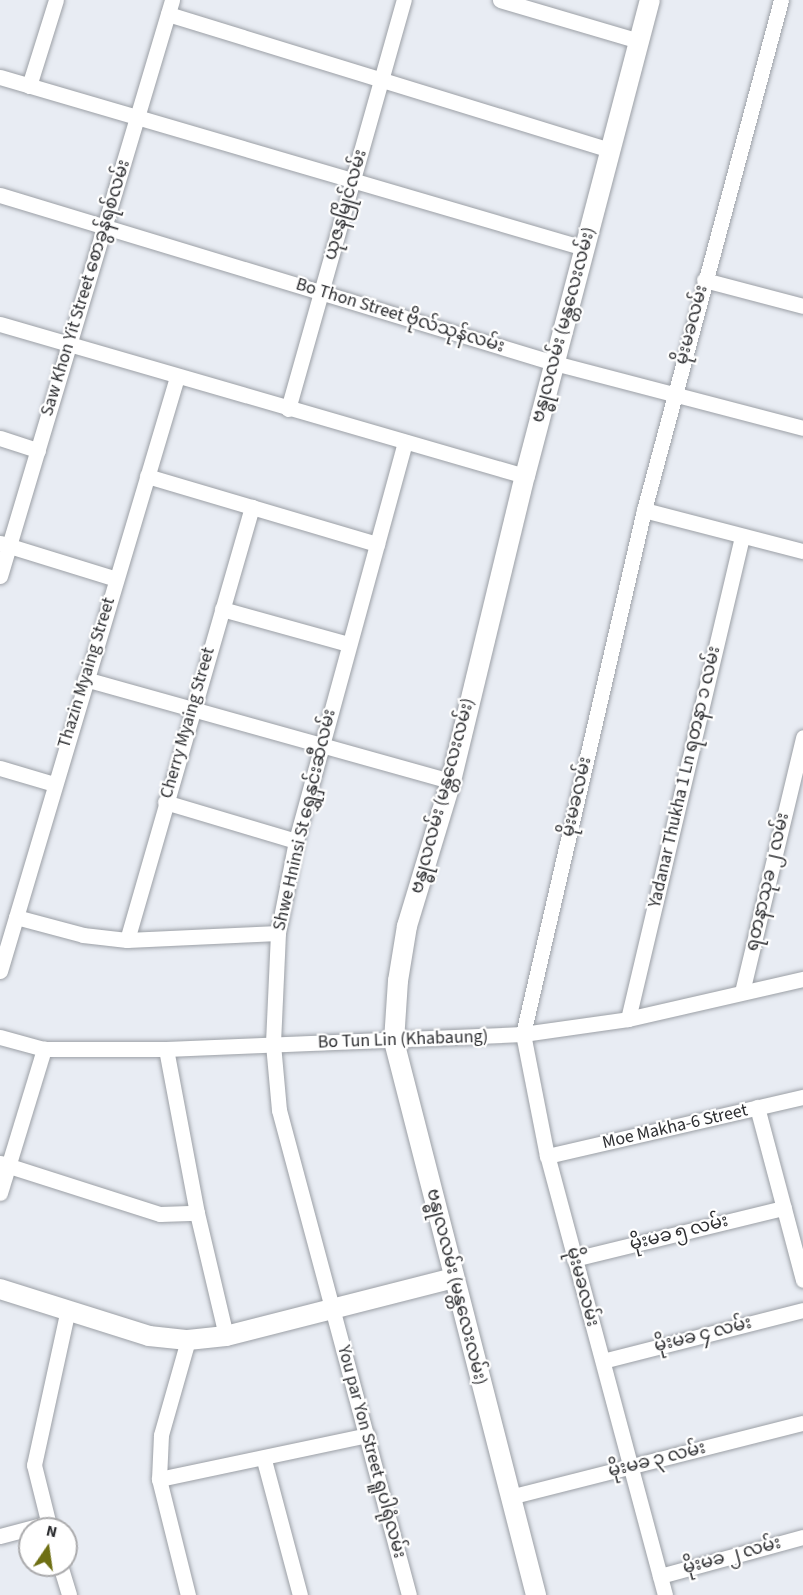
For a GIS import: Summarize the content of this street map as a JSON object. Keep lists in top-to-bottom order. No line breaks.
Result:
{"streets":{"street":["ယုဇနမြိုင်လမ်း","Saw Khon Yit Street စောခွန်ရစ်လမ်း","Bo Thon Street ဗိုလ်သုန်လမ်း","ဗန္ဓုလလမ်း (မန္တလေးလမ်း)","မိုးမခလမ်း","Thazin Myaing Street","Cherry Myaing Street","Yadanar Thukha 1 Ln ရတနာ ၁ လမ်း","Shwe Hninsi St ရွှေနှင်းဆီလမ်း","ရတနာသုခ ၂ လမ်း","Bo Tun Lin (Khabaung)","Moe Makha-6 Street","မိုးမခ ၅ လမ်း","မိုးမခ ၄ လမ်း","You par Yon Street ရူပါရုံလမ်း","မိုးမခ ၃ လမ်း","မိုးမခ ၂ လမ်း"]},"crossings":[["ယုဇနမြိုင်လမ်း","Bo Thon Street ဗိုလ်သုန်လမ်း"],["Saw Khon Yit Street စောခွန်ရစ်လမ်း","Bo Thon Street ဗိုလ်သုန်လမ်း"],["Bo Thon Street ဗိုလ်သုန်လမ်း","ဗန္ဓုလလမ်း (မန္တလေးလမ်း)"],["Bo Thon Street ဗိုလ်သုန်လမ်း","မိုးမခလမ်း"],["ဗန္ဓုလလမ်း (မန္တလေးလမ်း)","Bo Tun Lin (Khabaung)"],["ဗန္ဓုလလမ်း (မန္တလေးလမ်း)","မိုးမခ ၃ လမ်း"],["မိုးမခလမ်း","Bo Tun Lin (Khabaung)"],["မိုးမခလမ်း","Moe Makha-6 Street"],["မိုးမခလမ်း","မိုးမခ ၅ လမ်း"],["မိုးမခလမ်း","မိုးမခ ၄ လမ်း"],["မိုးမခလမ်း","မိုးမခ ၃ လမ်း"],["မိုးမခလမ်း","မိုးမခ ၂ လမ်း"],["Yadanar Thukha 1 Ln ရတနာ ၁ လမ်း","Bo Tun Lin (Khabaung)"],["Shwe Hninsi St ရွှေနှင်းဆီလမ်း","Bo Tun Lin (Khabaung)"],["Shwe Hninsi St ရွှေနှင်းဆီလမ်း","You par Yon Street ရူပါရုံလမ်း"],["ရတနာသုခ ၂ လမ်း","Bo Tun Lin (Khabaung)"]],"north":"top"}
